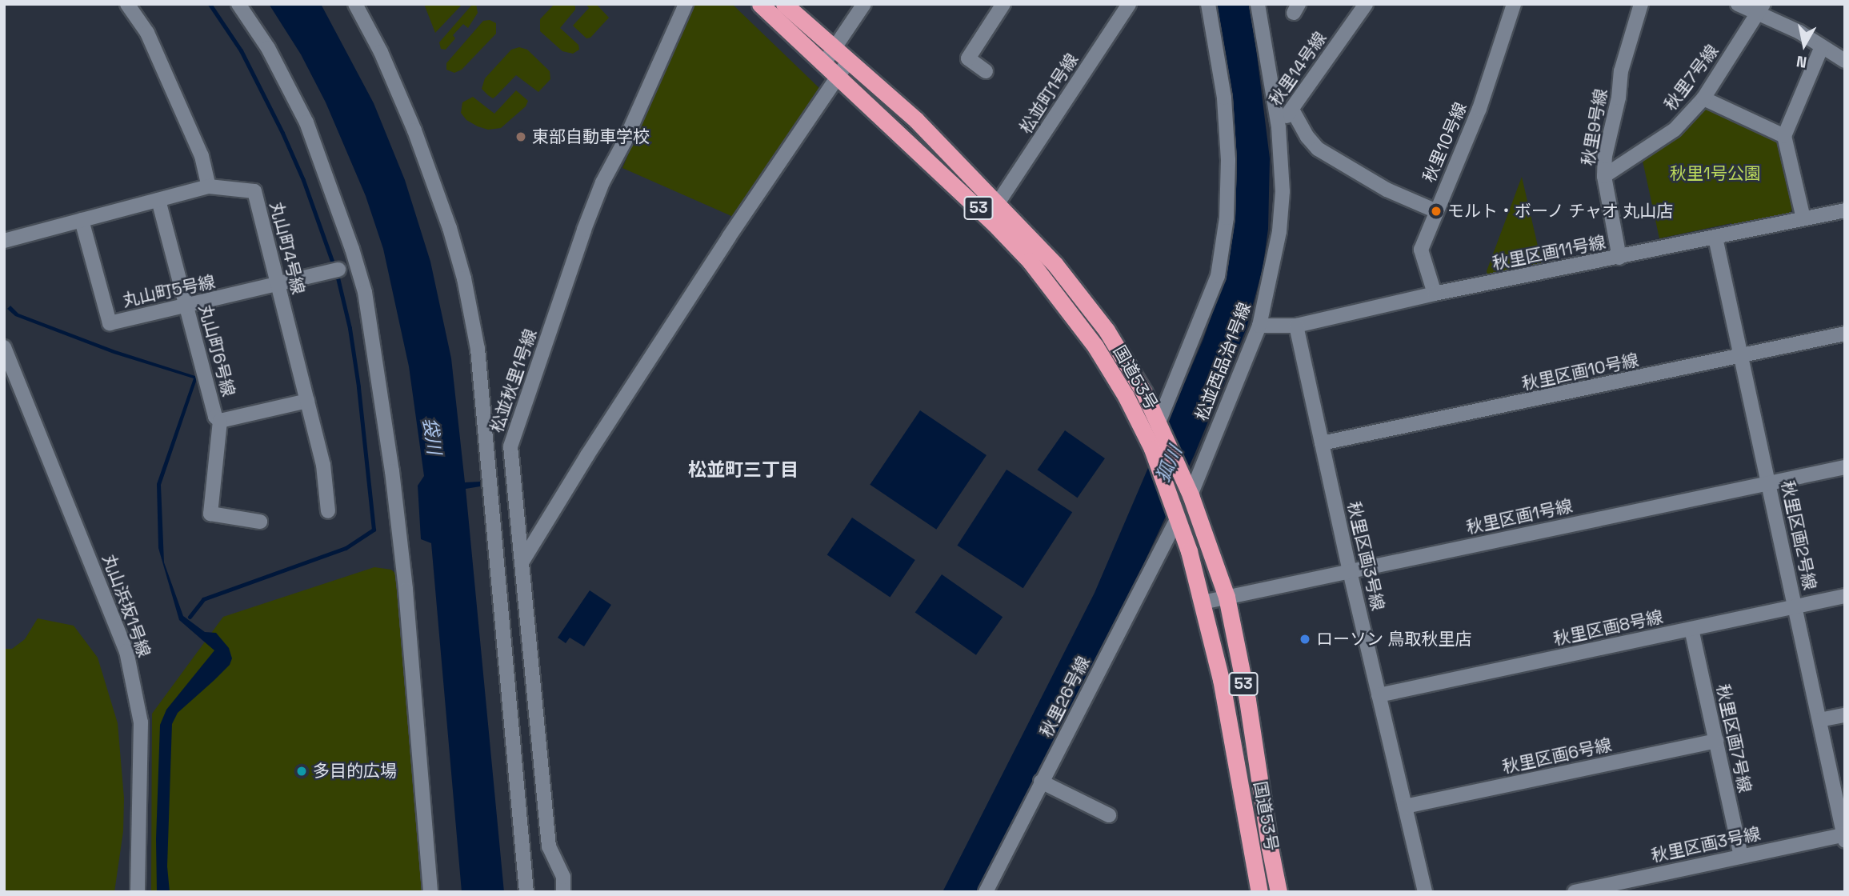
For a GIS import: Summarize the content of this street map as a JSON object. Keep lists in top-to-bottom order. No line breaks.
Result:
{"streets":{"highway":["53","国道53号"],"street":["秋里14号線","秋里7号線","松並町1号線","秋里9号線","秋里10号線","丸山町4号線","秋里区画11号線","丸山町5号線","丸山町6号線","松並西品治1号線","秋里区画10号線","松並秋里1号線","秋里区画1号線","秋里区画2号線","秋里区画3号線","丸山浜坂1号線","秋里区画8号線","秋里26号線","秋里区画7号線","秋里区画6号線"]},"crossings":[["秋里14号線","松並西品治1号線"],["秋里7号線","秋里9号線"],["松並町1号線","国道53号"],["秋里9号線","秋里区画11号線"],["秋里10号線","秋里区画11号線"],["丸山町4号線","丸山町5号線"],["丸山町4号線","丸山町6号線"],["秋里区画11号線","松並西品治1号線"],["秋里区画11号線","秋里区画2号線"],["秋里区画11号線","秋里区画3号線"],["丸山町5号線","丸山町6号線"],["松並西品治1号線","国道53号"],["秋里区画10号線","秋里区画2号線"],["秋里区画10号線","秋里区画3号線"],["国道53号","秋里区画1号線"],["国道53号","秋里26号線"],["秋里区画1号線","秋里区画2号線"],["秋里区画1号線","秋里区画3号線"],["秋里区画2号線","秋里区画3号線"],["秋里区画2号線","秋里区画8号線"],["秋里区画3号線","秋里区画8号線"],["秋里区画3号線","秋里区画7号線"],["秋里区画3号線","秋里区画6号線"],["秋里区画8号線","秋里区画7号線"],["秋里区画7号線","秋里区画6号線"]],"districts":["松並町三丁目"],"water":["袋川","狐川"],"parks":["秋里1号公園"],"places":["東部自動車学校","モルト・ボーノ チャオ 丸山店","ローソン 鳥取秋里店","多目的広場"],"north":"bottom"}
